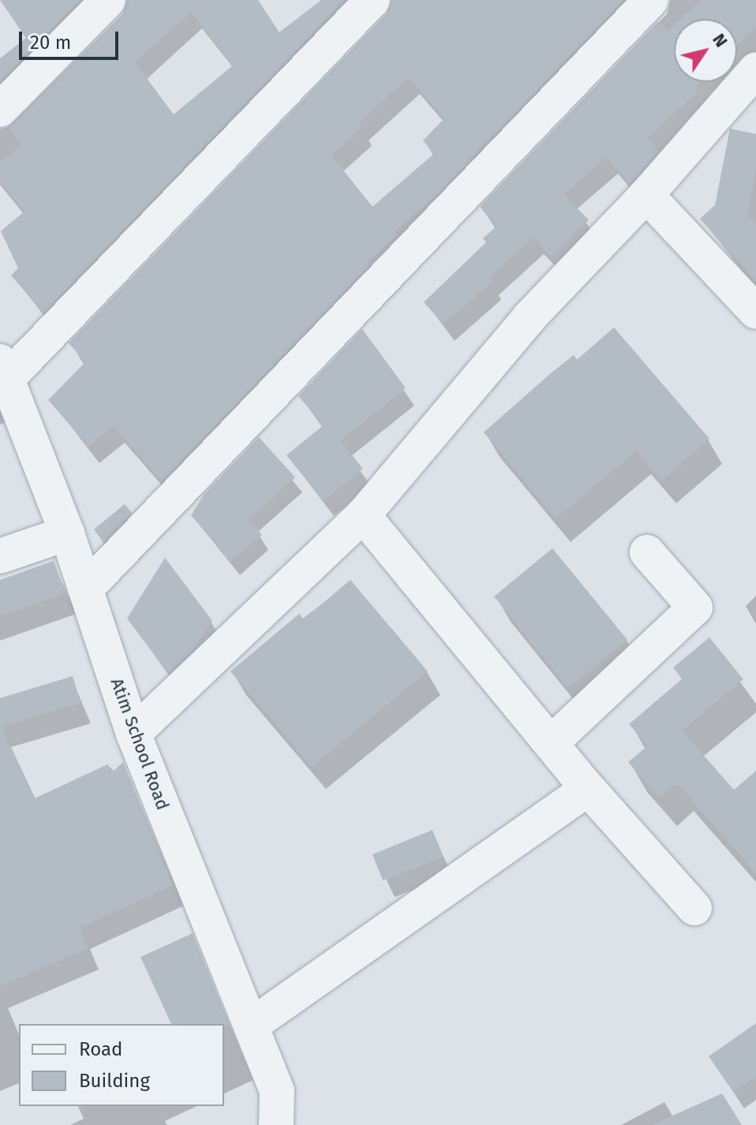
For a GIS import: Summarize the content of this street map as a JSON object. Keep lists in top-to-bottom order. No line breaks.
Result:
{"streets":{"street":["Atim School Road"]},"legend":["Road","Building"],"scale_bar":"20 m","north":"top right"}
